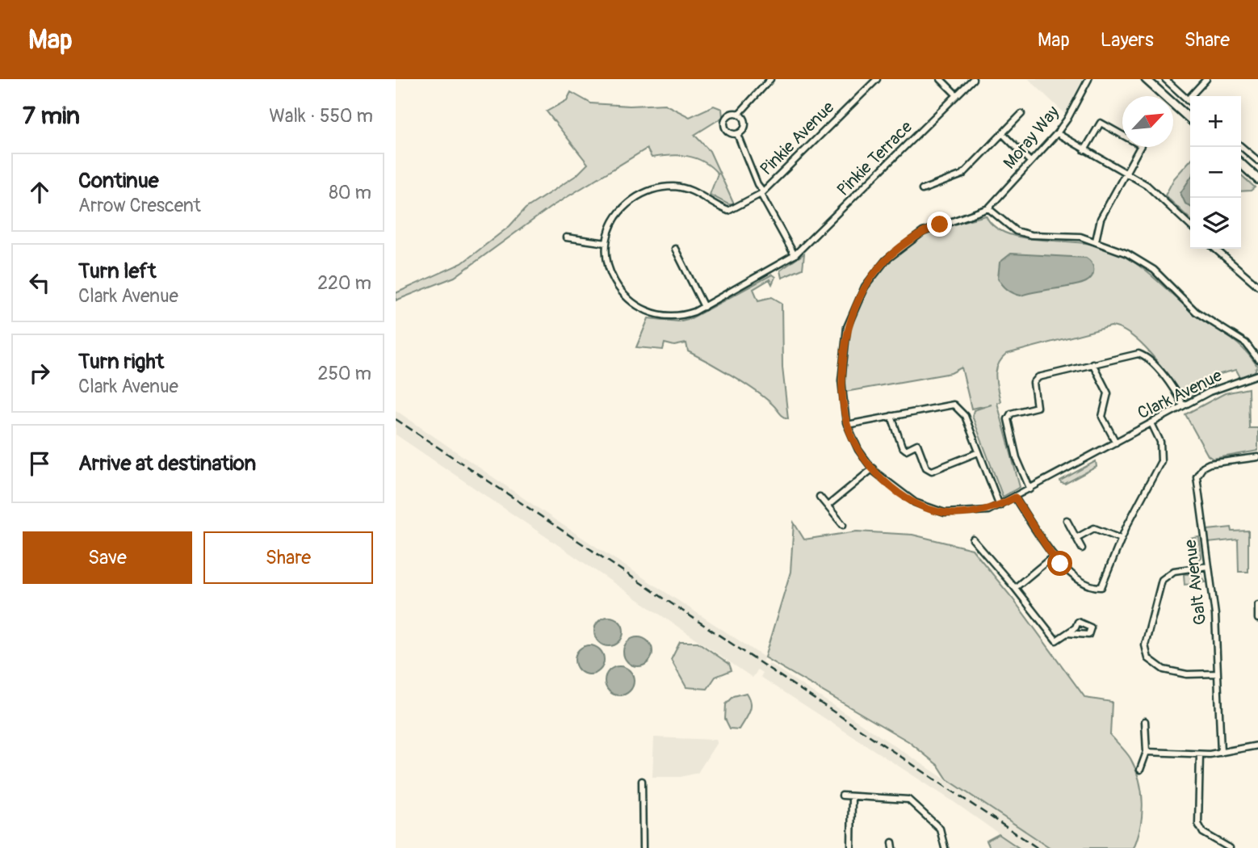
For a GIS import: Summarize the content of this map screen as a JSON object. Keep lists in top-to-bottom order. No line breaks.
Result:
{"streets":{"street":["Moray Way","Pinkie Avenue","Pinkie Terrace","Clark Avenue","Galt Avenue"]},"crossings":[["Moray Way","Clark Avenue"],["Pinkie Avenue","Pinkie Terrace"]],"north":"top right","page":{"header":"Map","nav":["Map","Layers","Share"],"heading":["7 min","Walk · 550 m"],"map_buttons":["+","−"],"list":[["Continue","Arrow Crescent","80 m"],["Turn left","Clark Avenue","220 m"],["Turn right","Clark Avenue","250 m"],"Arrive at destination"],"buttons":["Save","Share"]}}
